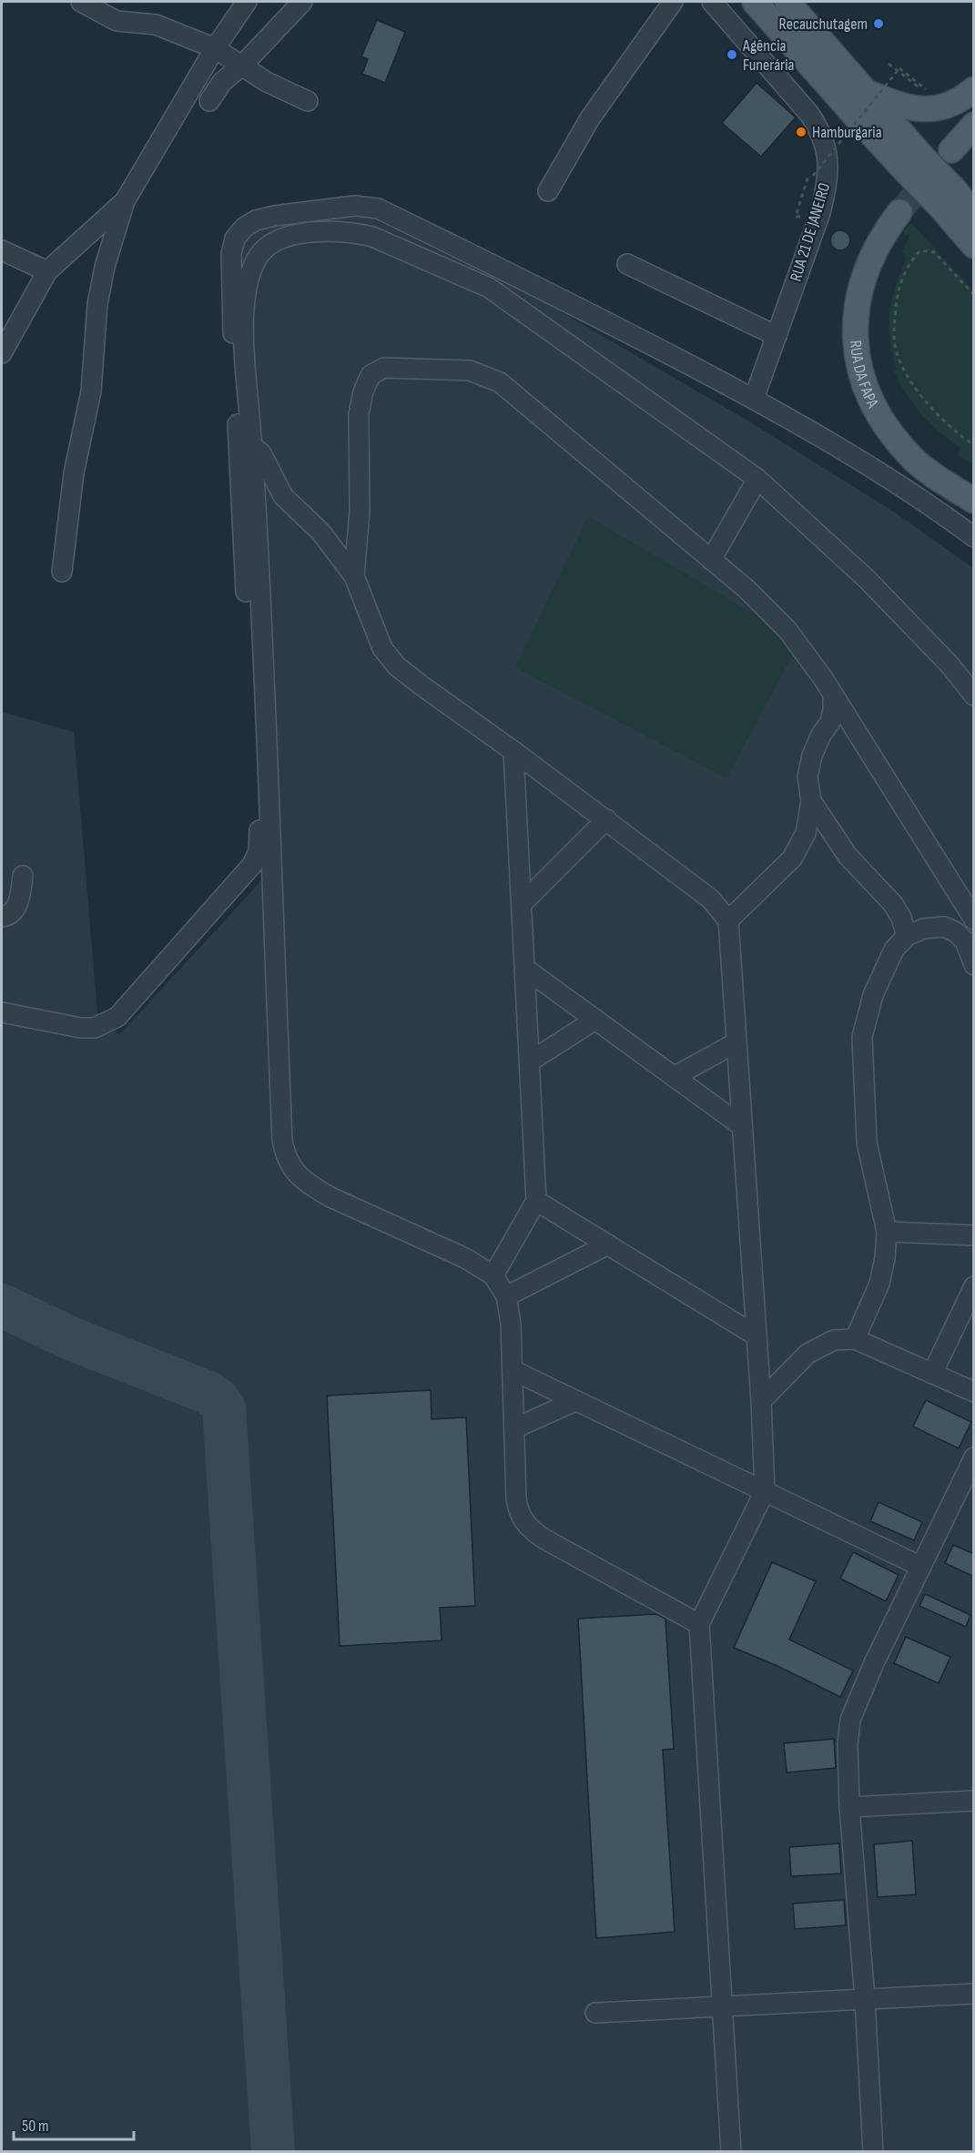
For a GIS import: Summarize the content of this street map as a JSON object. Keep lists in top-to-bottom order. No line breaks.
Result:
{"streets":{"main road":["RUA DA FAPA"],"street":["RUA 21 DE JANEIRO"]},"places":["Recauchutagem","Agência Funerária","Hamburgaria"],"scale_bar":"50 m"}
